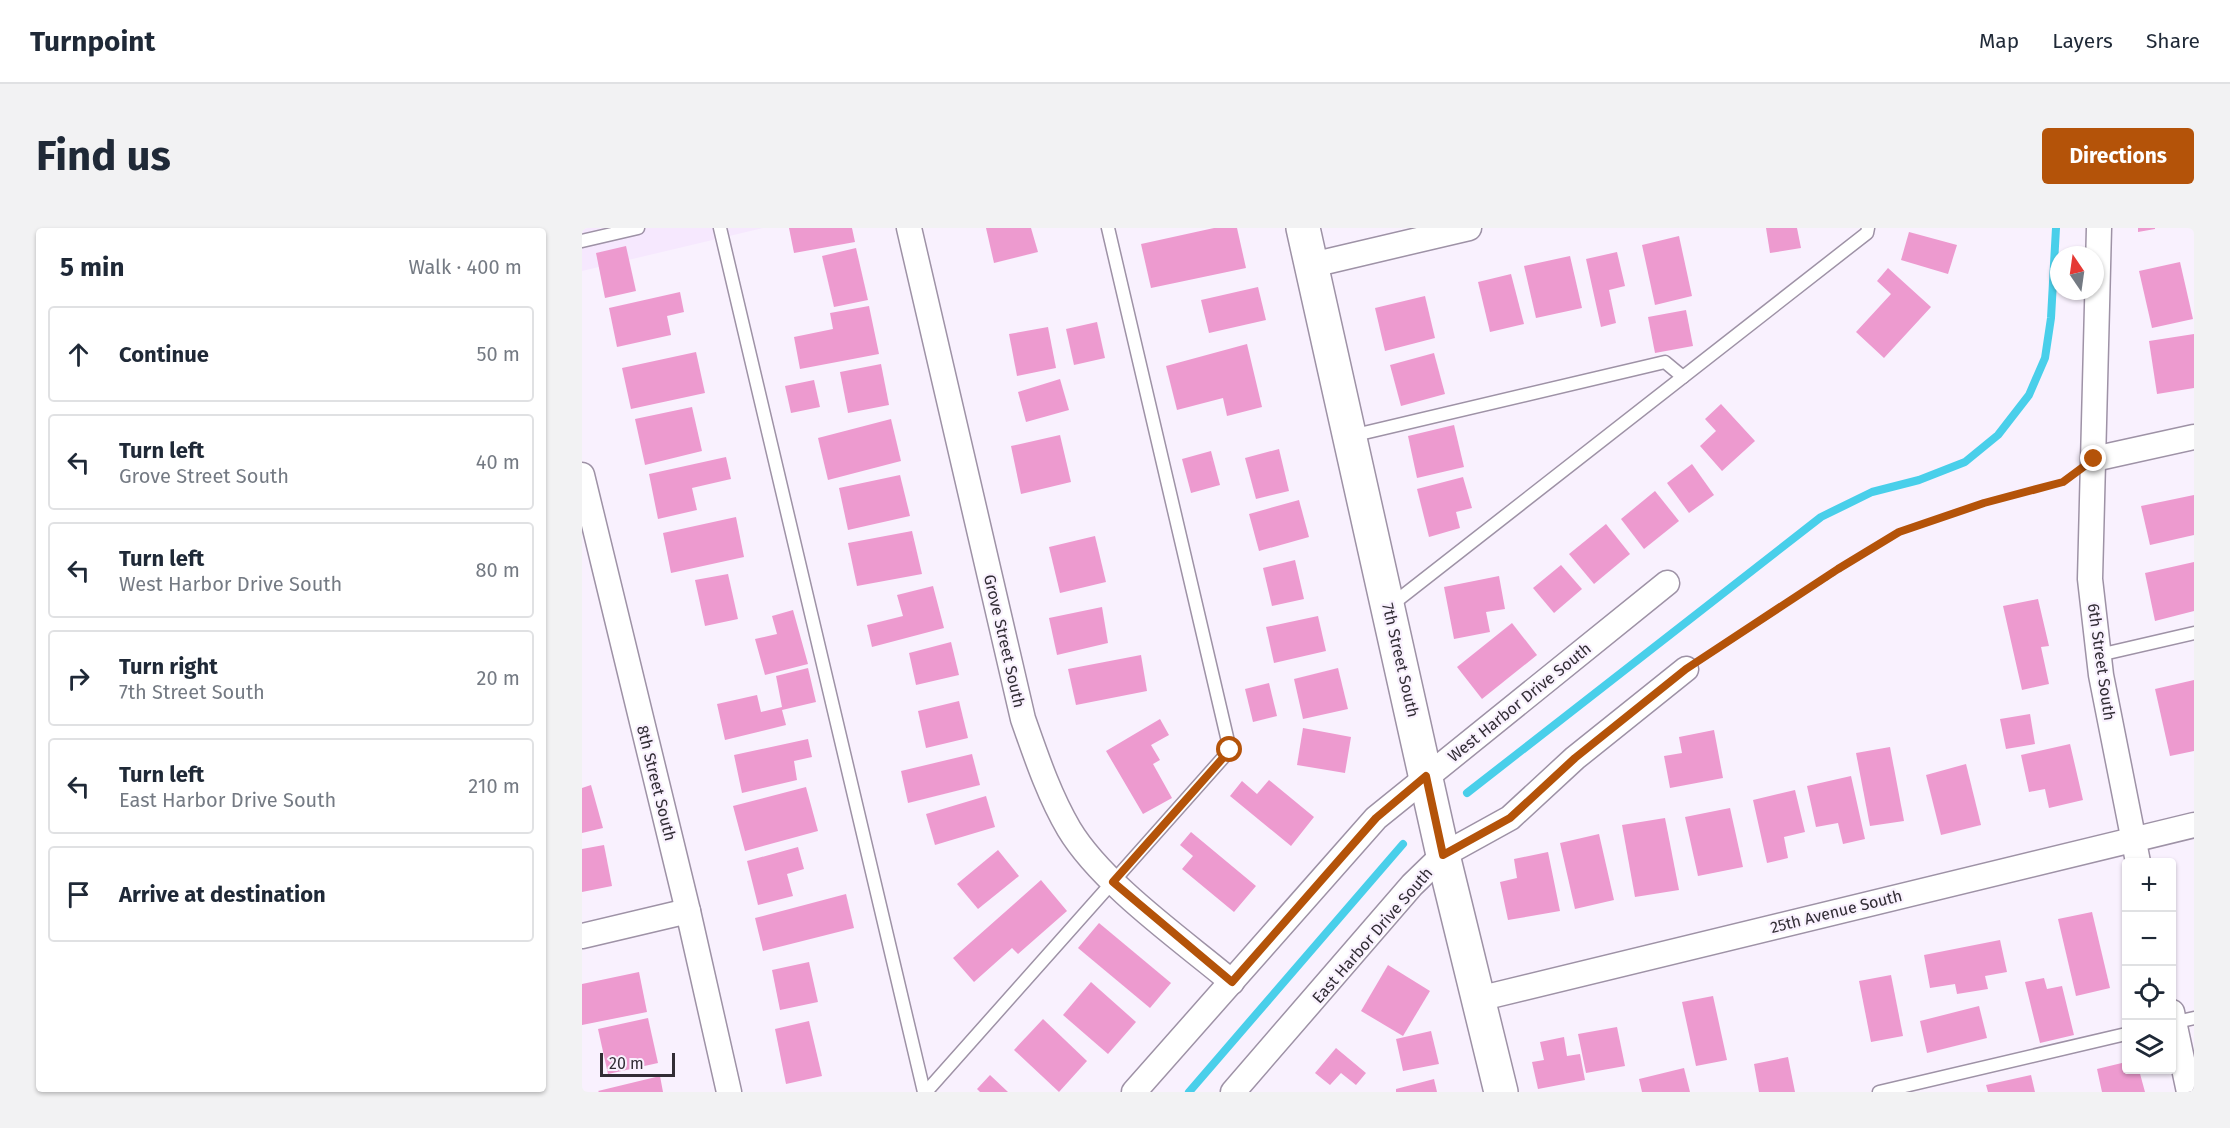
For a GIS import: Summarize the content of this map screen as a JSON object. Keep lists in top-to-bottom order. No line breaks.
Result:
{"streets":{"street":["Grove Street South","7th Street South","6th Street South","West Harbor Drive South","8th Street South","25th Avenue South","East Harbor Drive South"]},"crossings":[["Grove Street South","West Harbor Drive South"],["7th Street South","West Harbor Drive South"],["7th Street South","25th Avenue South"],["7th Street South","East Harbor Drive South"],["6th Street South","25th Avenue South"]],"scale_bar":"20 m","north":"top","page":{"header":"Turnpoint","nav":["Map","Layers","Share"],"buttons":"Directions","title":"Find us","heading":["5 min","Walk · 400 m"],"list":[["Continue","50 m"],["Turn left","Grove Street South","40 m"],["Turn left","West Harbor Drive South","80 m"],["Turn right","7th Street South","20 m"],["Turn left","East Harbor Drive South","210 m"],"Arrive at destination"],"map_buttons":["+","−"],"scale":"20 m"}}
